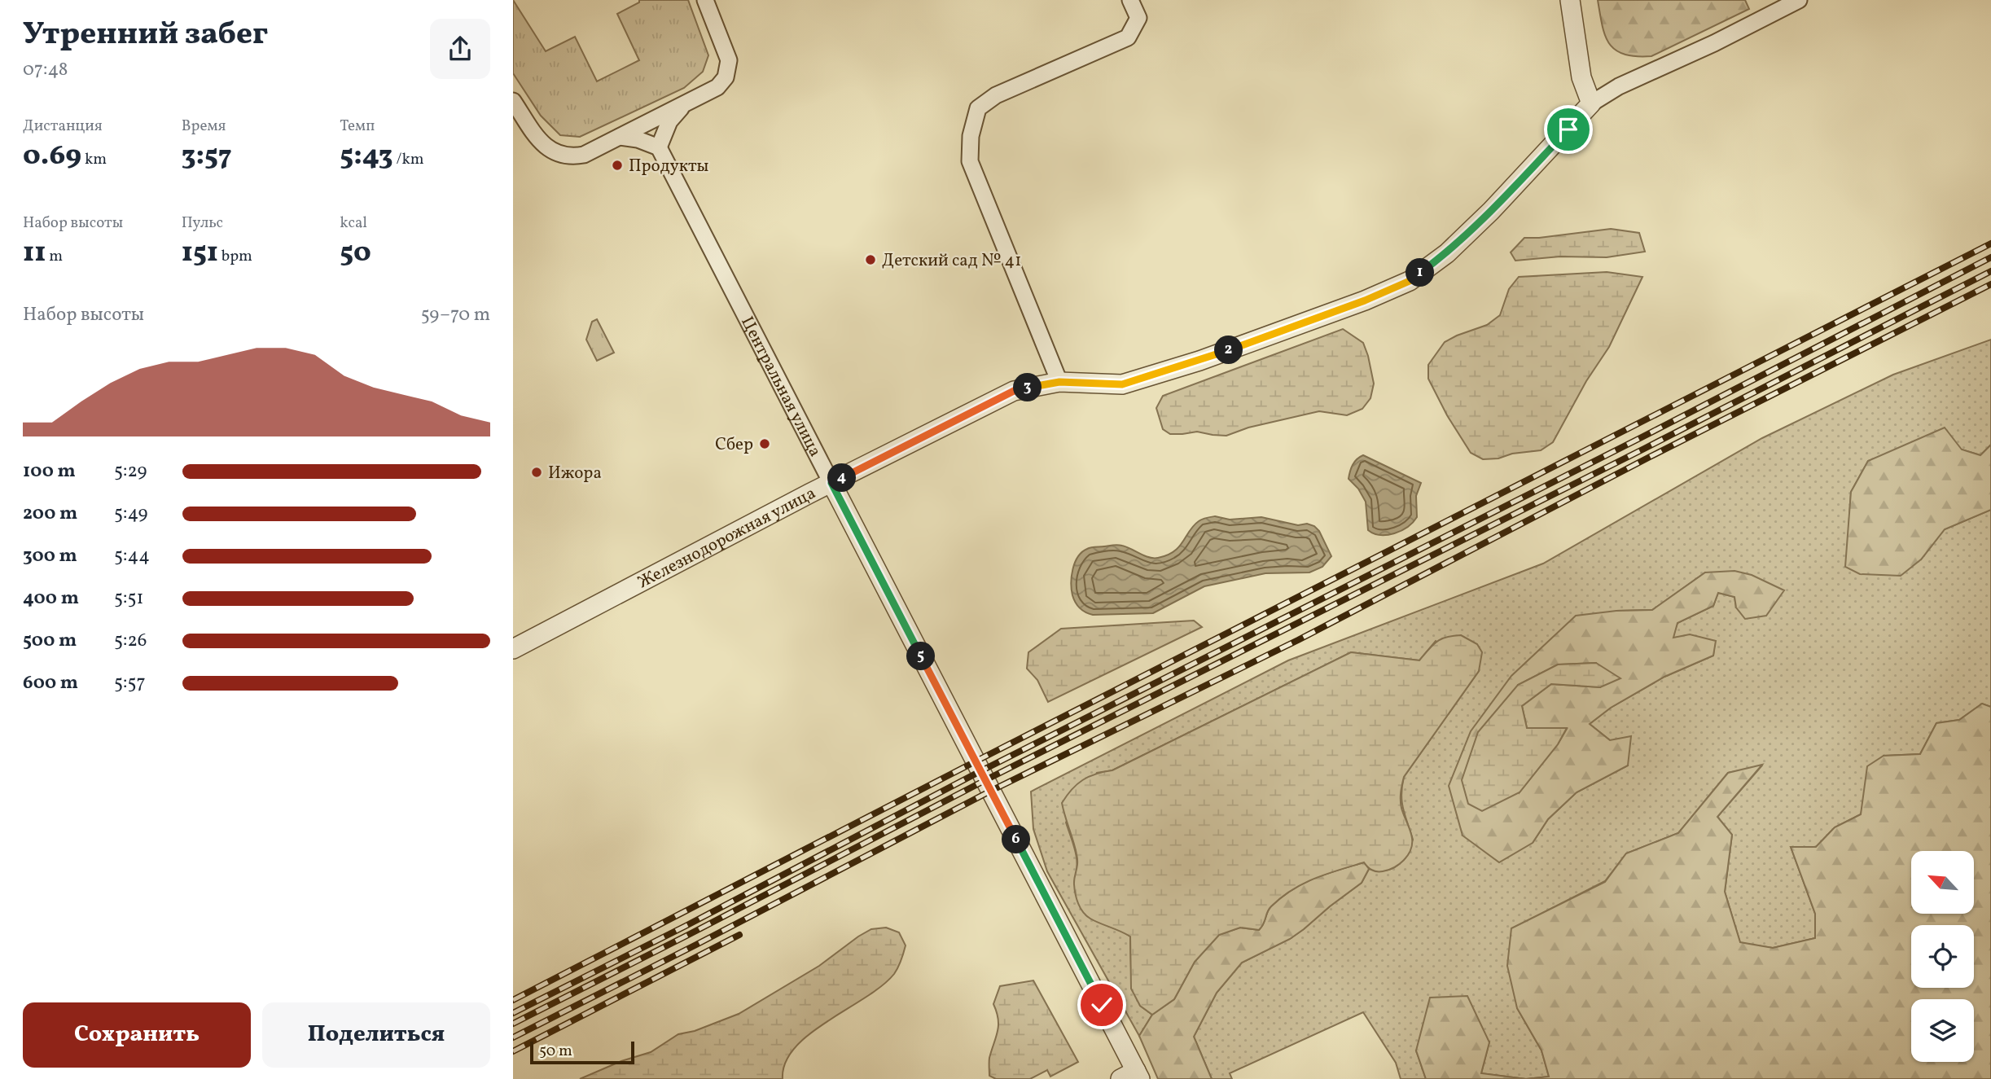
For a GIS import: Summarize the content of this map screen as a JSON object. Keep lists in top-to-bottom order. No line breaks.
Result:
{"streets":{"street":["Центральная улица","Железнодорожная улица"]},"crossings":[["Центральная улица","Железнодорожная улица"]],"places":["Продукты","Детский сад № 41","Сбер","Ижора"],"scale_bar":"50 m","north":"top left","page":{"heading":["Утренний забег","07:48"],"stats":[["Дистанция","0.69 km"],["Время","3:57"],["Темп","5:43 /km"],["Набор высоты","11 m"],["Пульс","151 bpm"],["kcal","50"]],"pins":["1","2","3","4","5","6"],"chart":["Набор высоты","59–70 m"],"list":[{"name":"100 m","note":"5:29"},{"name":"200 m","note":"5:49"},{"name":"300 m","note":"5:44"},{"name":"400 m","note":"5:51"},{"name":"500 m","note":"5:26"},{"name":"600 m","note":"5:57"}],"buttons":["Сохранить","Поделиться"],"scale":"50 m"}}
